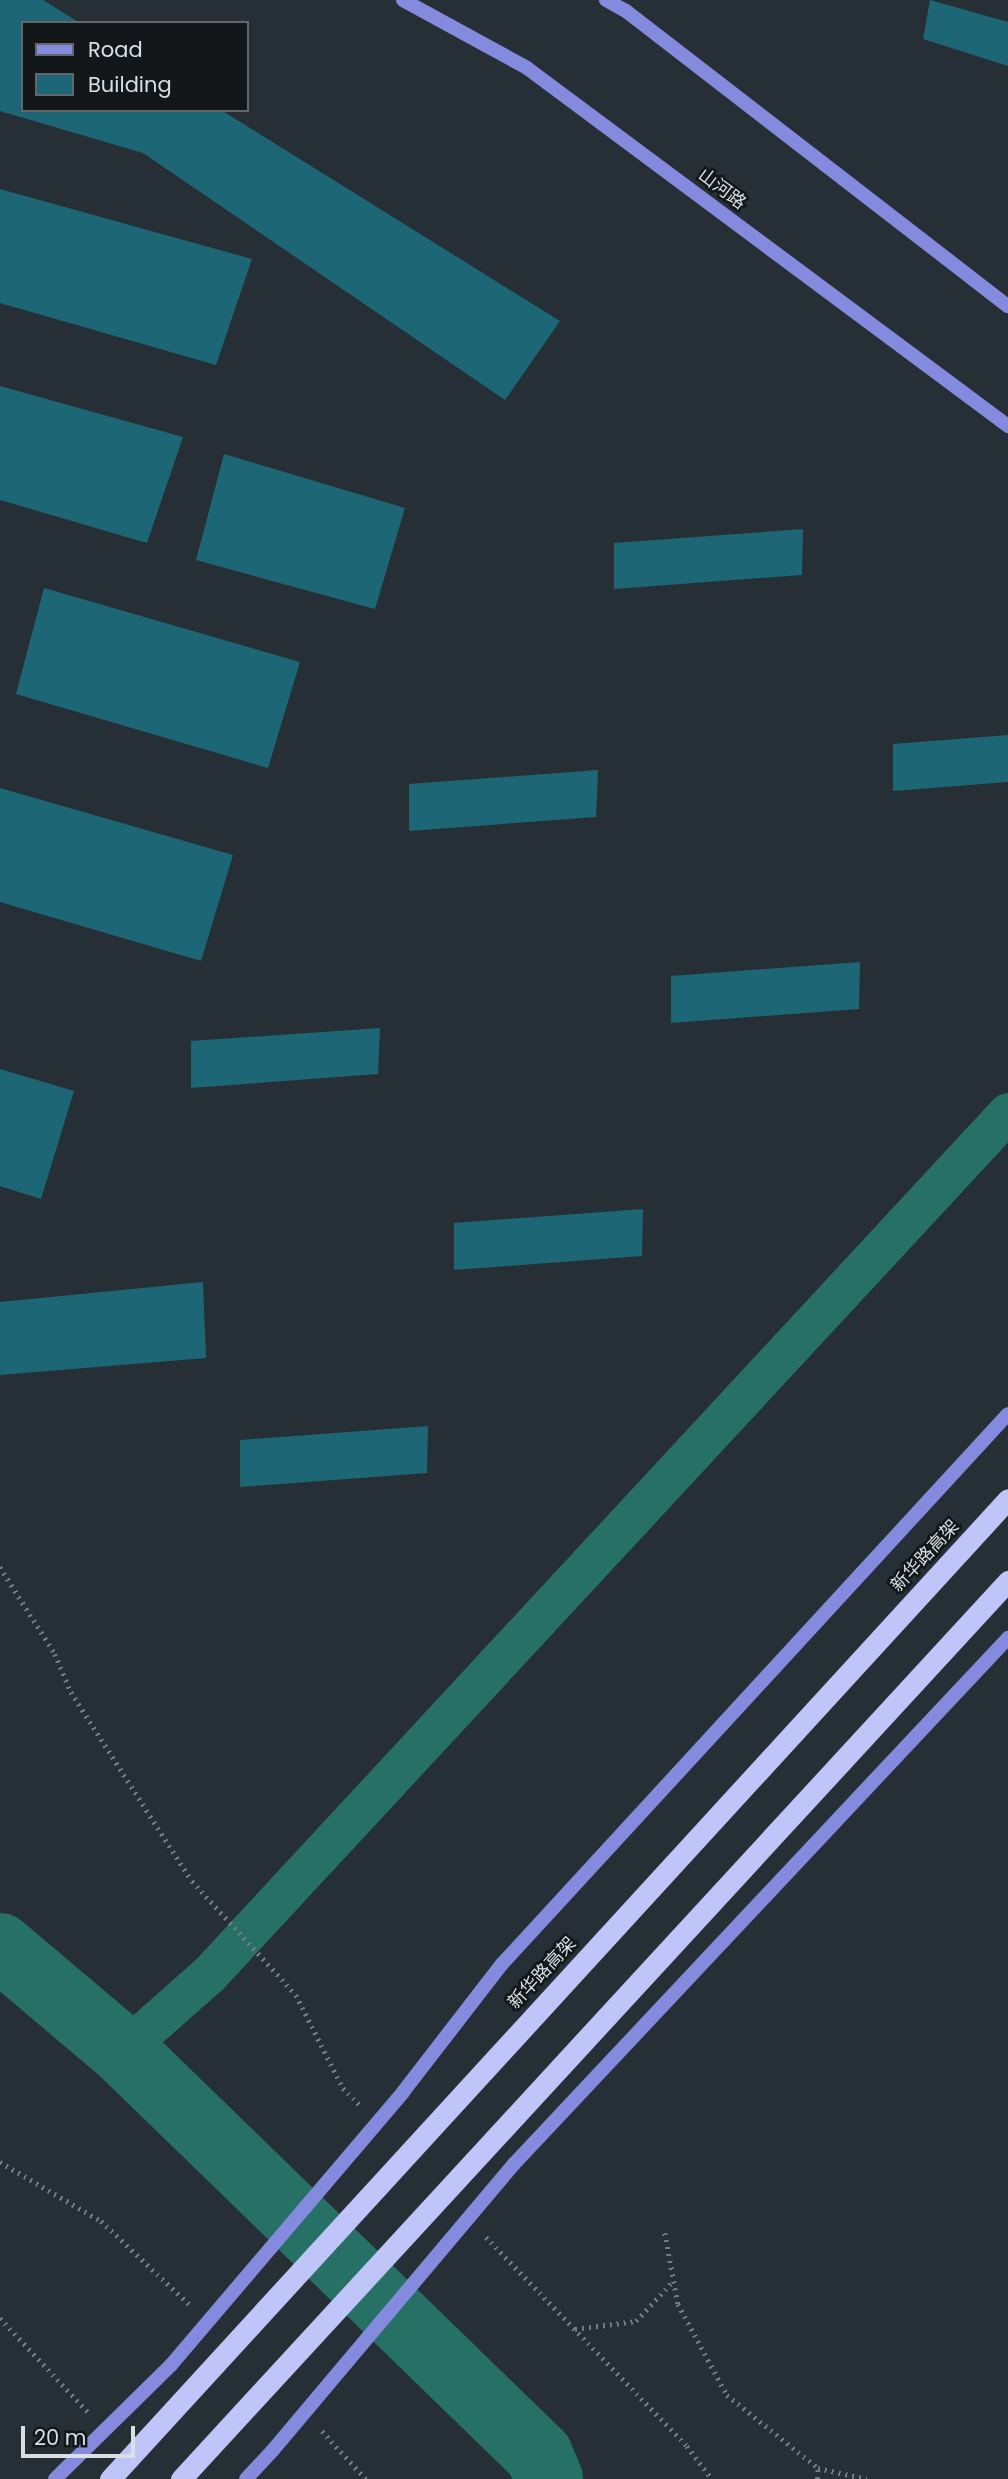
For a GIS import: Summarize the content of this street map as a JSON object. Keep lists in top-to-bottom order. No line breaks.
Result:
{"streets":{"highway":["新华路高架"],"main road":["山河路"]},"legend":["Road","Building"],"scale_bar":"20 m"}
